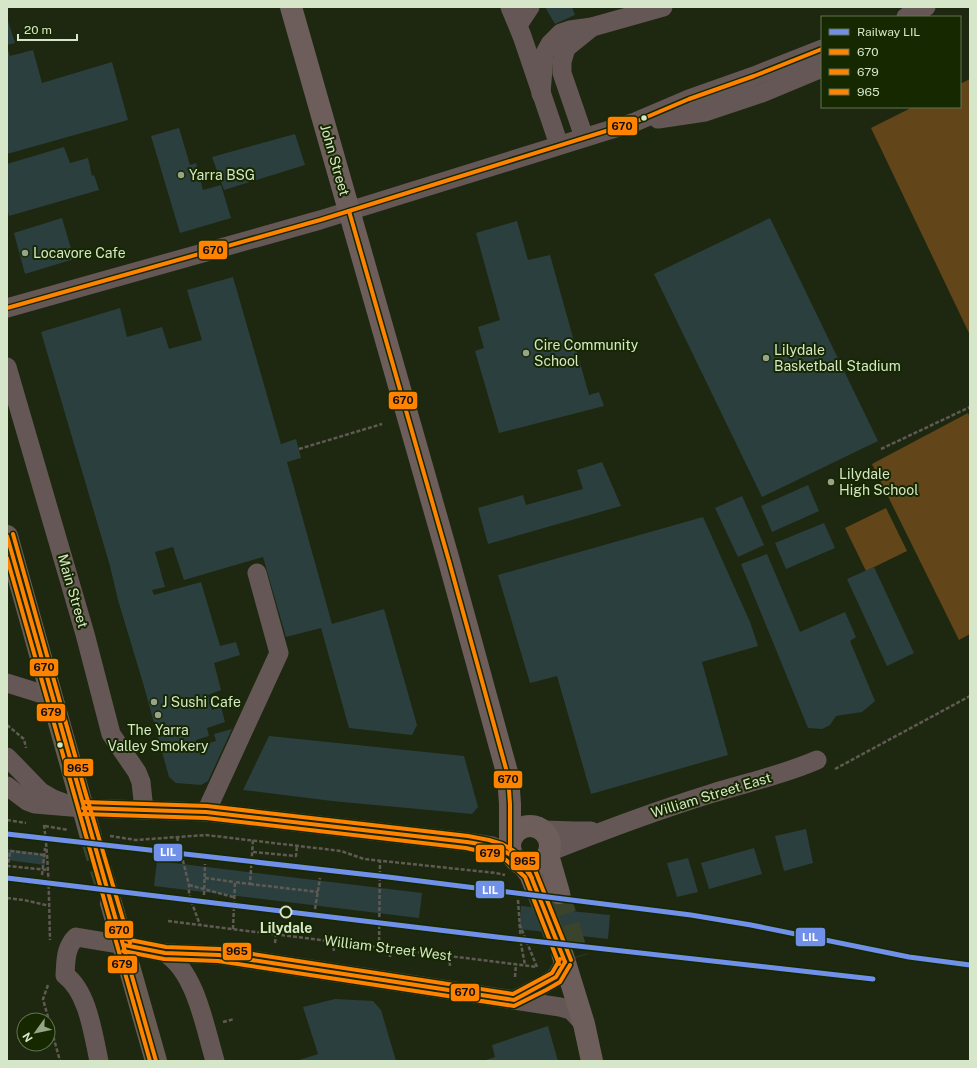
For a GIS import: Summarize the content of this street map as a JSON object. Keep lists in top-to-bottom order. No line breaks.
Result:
{"streets":{"main road":["John Street"],"street":["Main Street","William Street East"],"path":["William Street West"]},"crossings":[["John Street","William Street East"]],"places":["Yarra BSG","Locavore Cafe","Cire Community School","Lilydale Basketball Stadium","Lilydale High School","J Sushi Cafe","The Yarra Valley Smokery","Lilydale"],"lines":["transit line 670","transit line 965","transit line 679","rail line LIL"],"legend":["Railway LIL","670","679","965"],"scale_bar":"20 m","north":"bottom left"}
